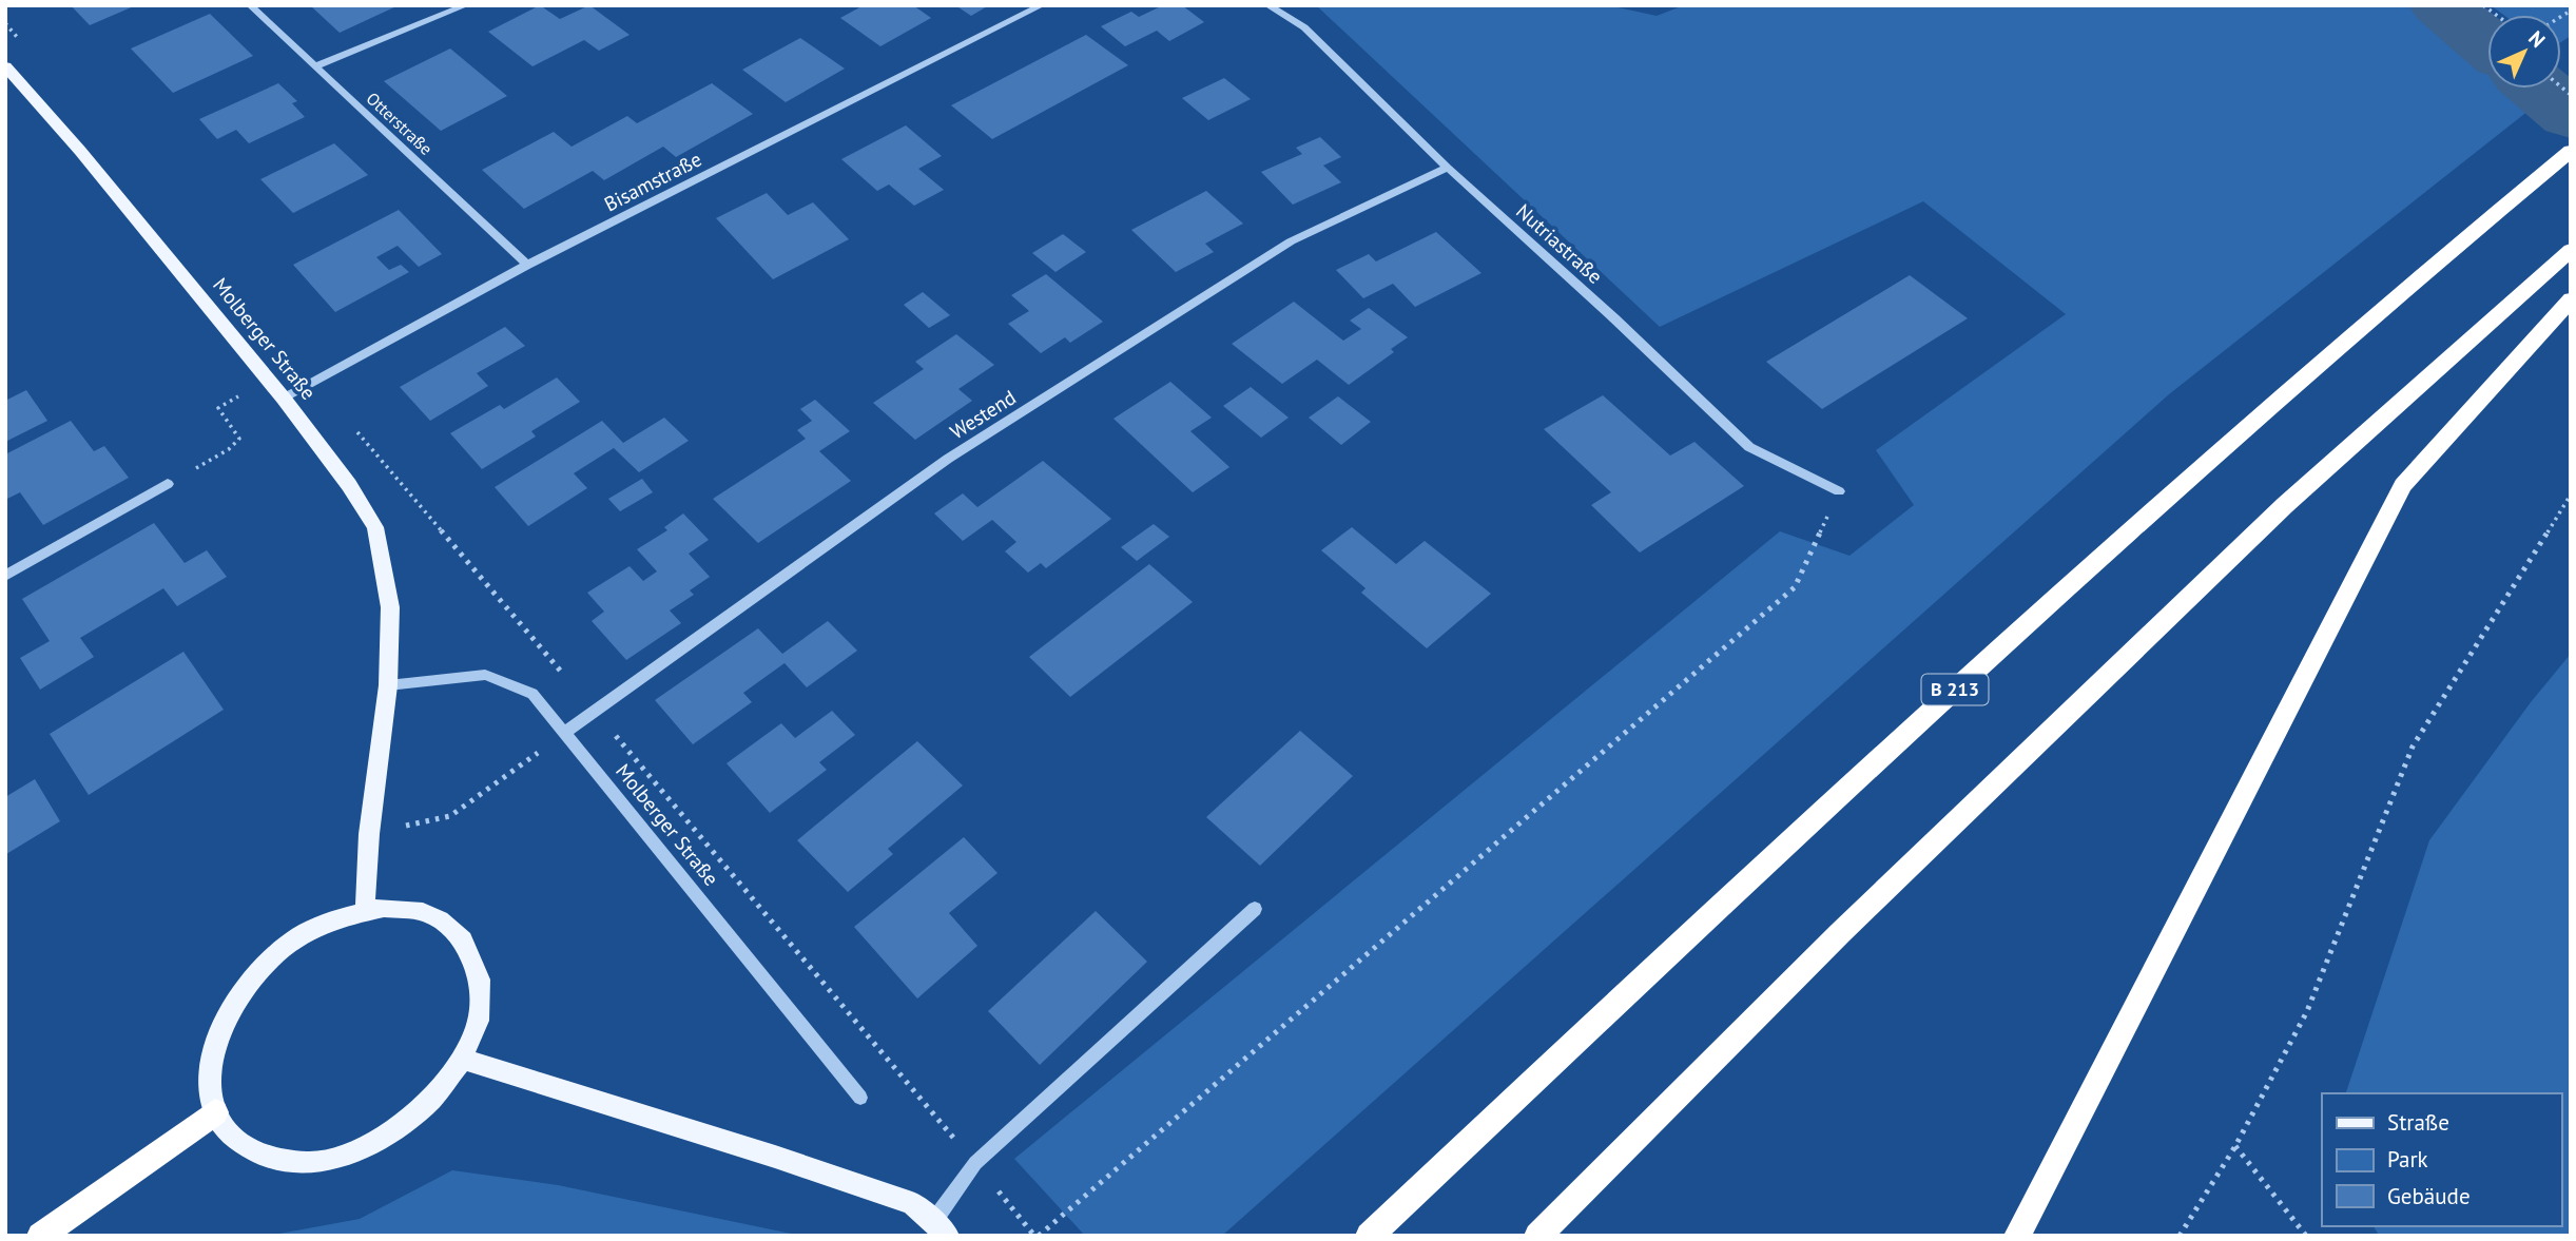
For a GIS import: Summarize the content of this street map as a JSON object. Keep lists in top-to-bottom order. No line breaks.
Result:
{"streets":{"highway":["B 213"],"main road":["Molberger Straße"],"street":["Otterstraße","Bisamstraße","Nutriastraße","Westend"]},"crossings":[["Otterstraße","Bisamstraße"],["Bisamstraße","Molberger Straße"],["Nutriastraße","Westend"],["Molberger Straße","Westend"]],"legend":["Straße","Park","Gebäude"],"north":"top right"}
